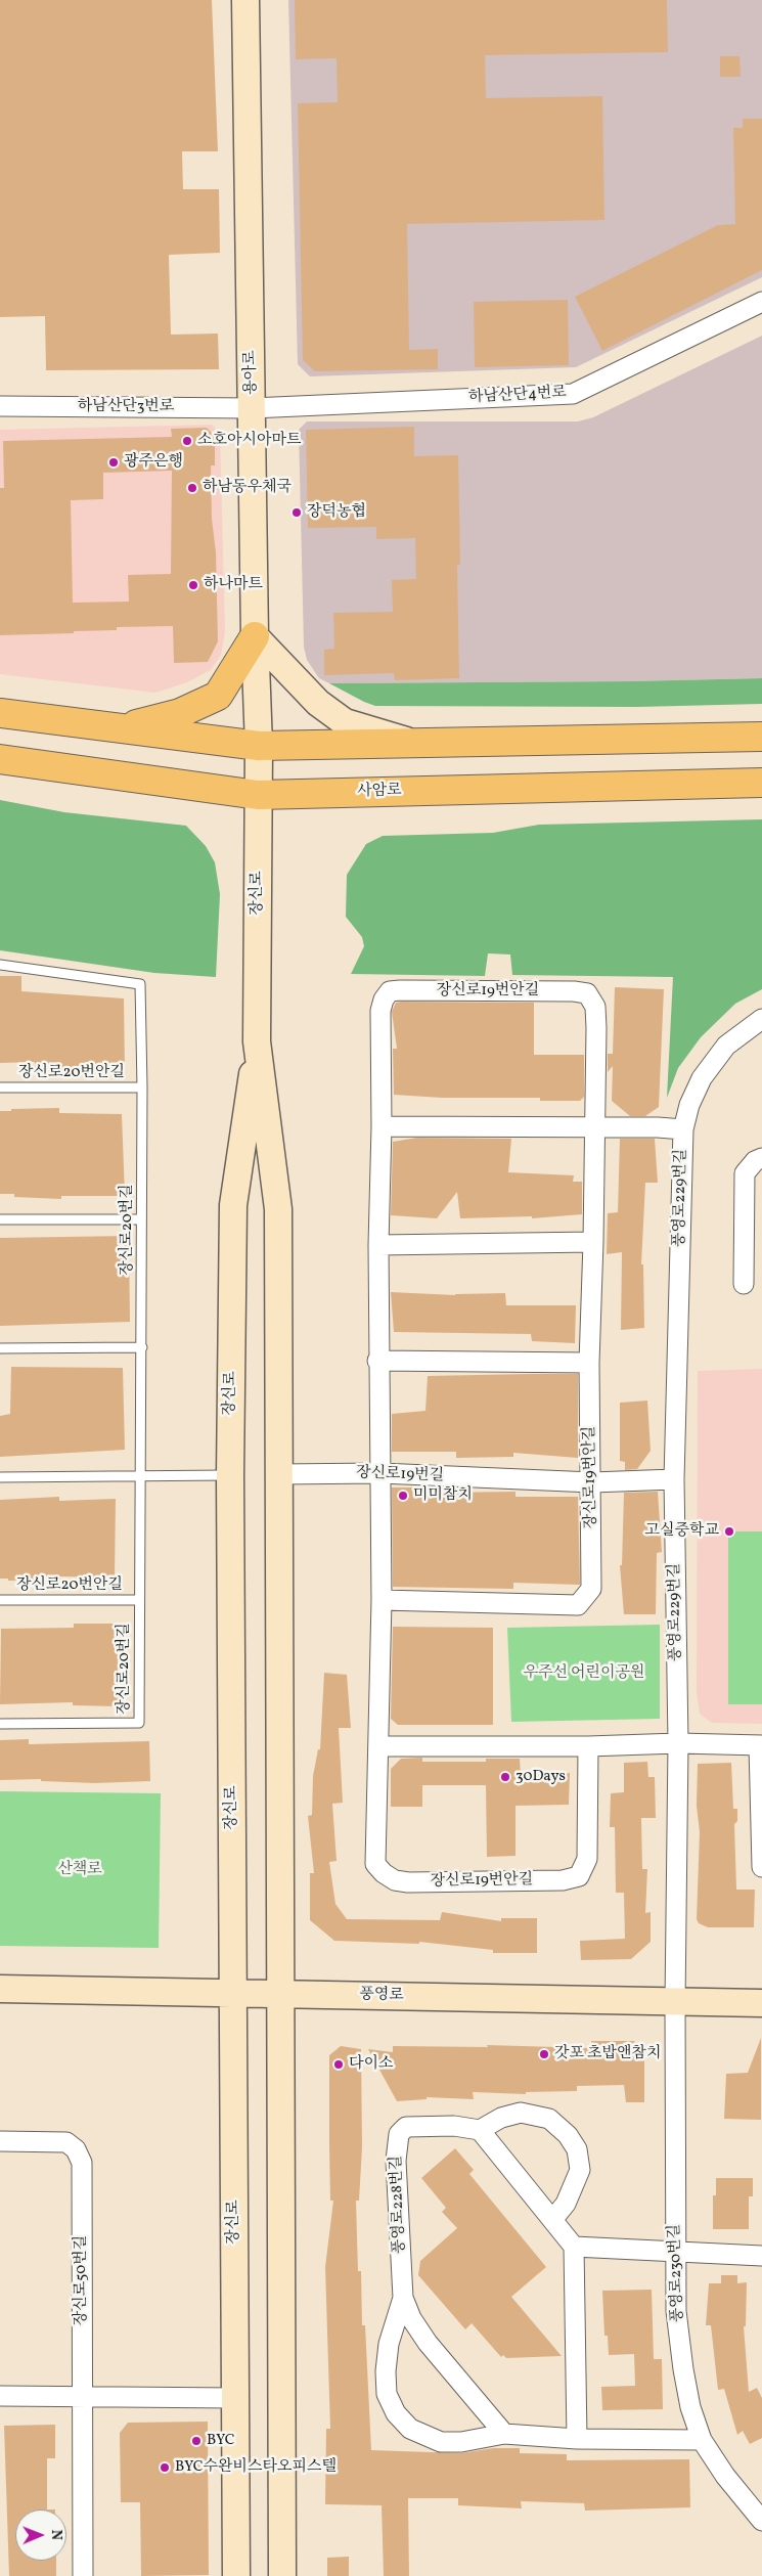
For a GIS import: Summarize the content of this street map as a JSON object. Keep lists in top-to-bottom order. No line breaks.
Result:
{"streets":{"main road":["용아로","사암로","장신로","풍영로"],"street":["하남산단4번로","하남산단3번로","장신로19번안길","풍영로229번길","장신로19번길","풍영로228번길","풍영로230번길","장신로50번길"],"lane":["장신로20번안길","장신로20번길"]},"crossings":[["용아로","하남산단4번로"],["용아로","하남산단3번로"],["용아로","장신로"],["하남산단4번로","하남산단3번로"],["사암로","장신로"],["장신로","장신로19번길"],["장신로","풍영로"],["장신로19번안길","장신로19번길"],["장신로20번안길","장신로20번길"],["풍영로229번길","장신로19번길"],["풍영로229번길","풍영로"],["풍영로229번길","풍영로230번길"],["풍영로","풍영로230번길"],["풍영로228번길","풍영로230번길"]],"parks":["우주선 어린이공원","산책로"],"places":["소호아시아마트","광주은행","하남동우체국","장덕농협","하나마트","미미참치","고실중학교","30Days","갓포 초밥앤참치","다이소","BYC","BYC수완비스타오피스텔"],"north":"right"}
